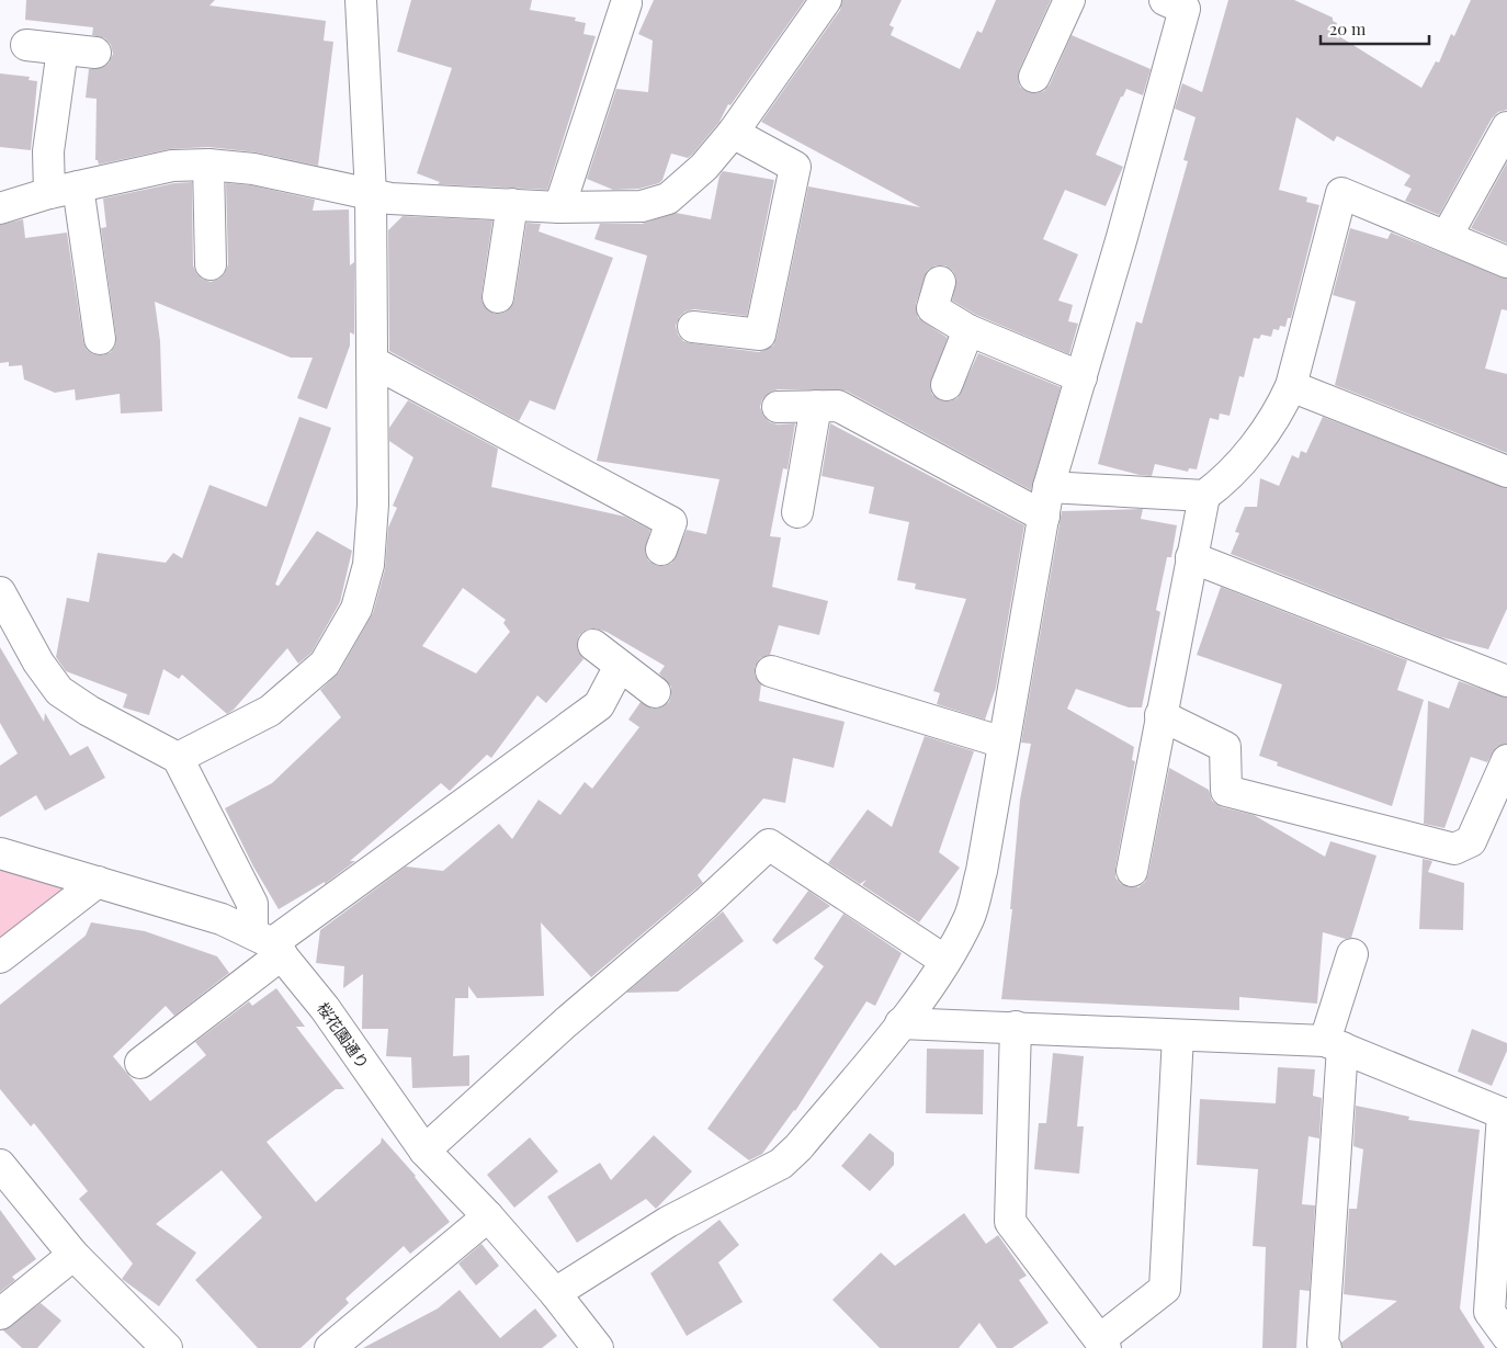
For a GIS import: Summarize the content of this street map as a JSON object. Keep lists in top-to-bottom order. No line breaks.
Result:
{"streets":{"street":["桜花園通り"]},"scale_bar":"20 m"}
